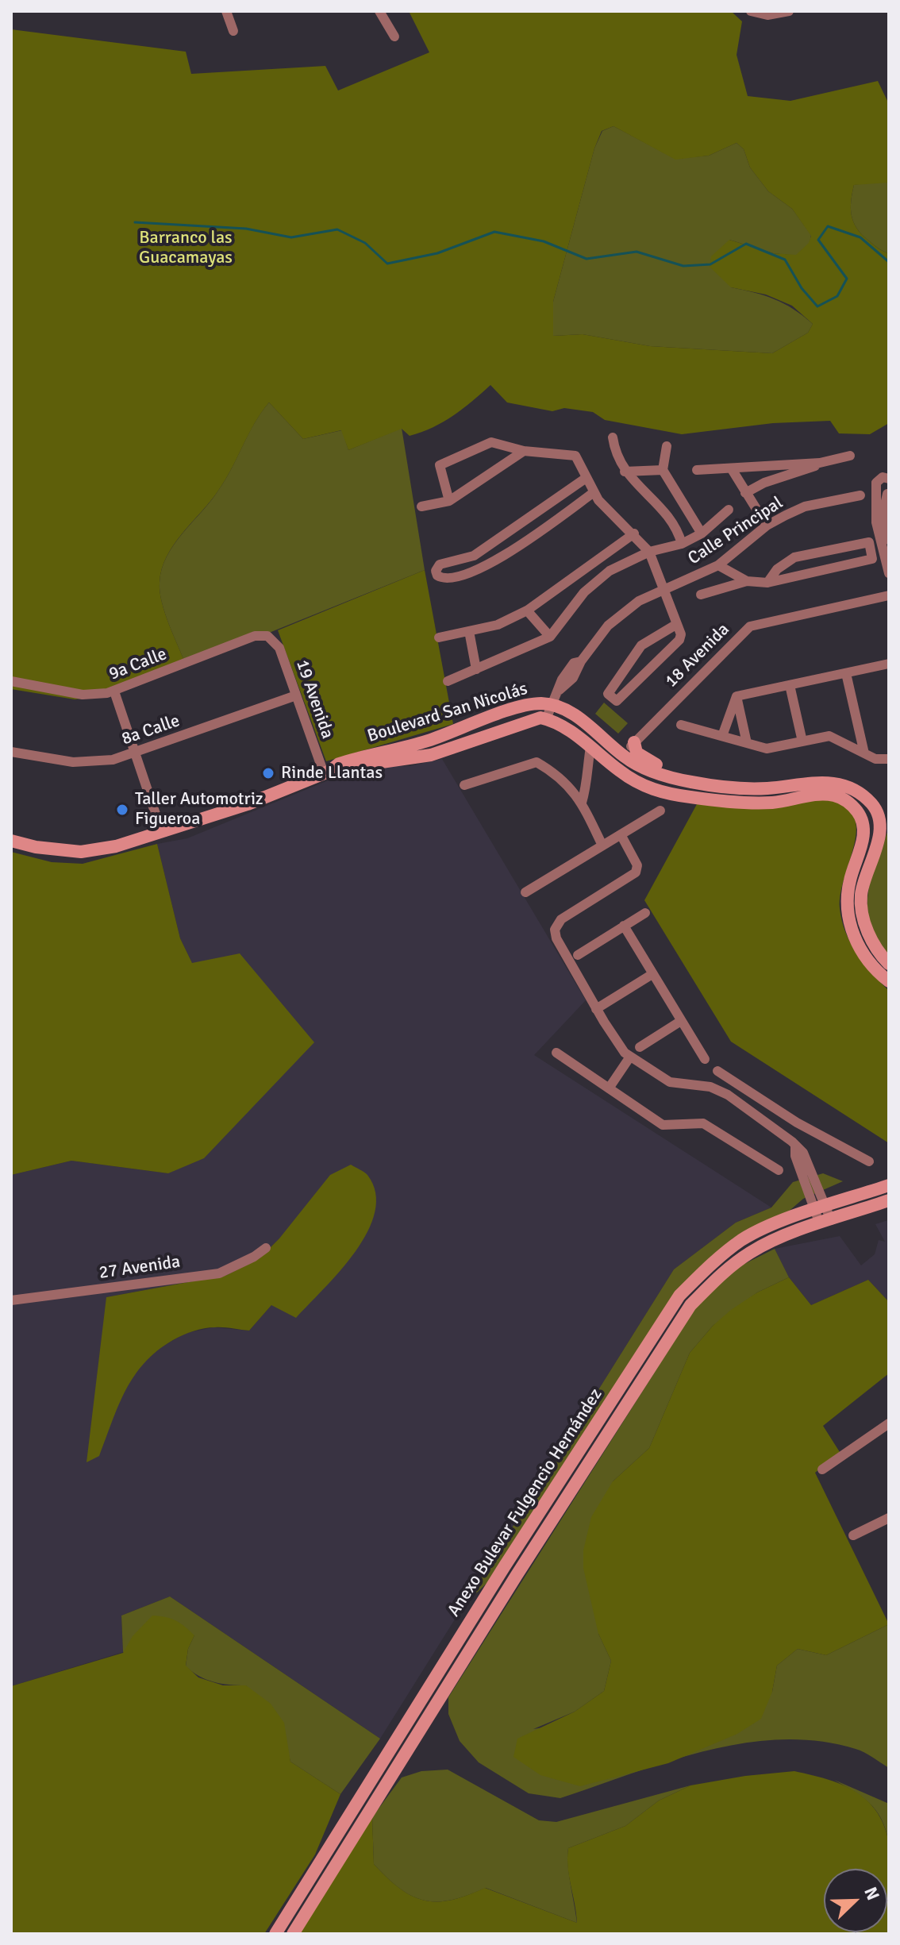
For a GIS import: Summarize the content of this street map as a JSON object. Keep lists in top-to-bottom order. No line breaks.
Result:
{"streets":{"main road":["Boulevard San Nicolás","Anexo Bulevar Fulgencio Hernández"],"street":["Calle Principal","18 Avenida","9a Calle","19 Avenida","8a Calle","27 Avenida"]},"crossings":[["Calle Principal","Boulevard San Nicolás"],["18 Avenida","Boulevard San Nicolás"],["9a Calle","19 Avenida"],["19 Avenida","Boulevard San Nicolás"],["19 Avenida","8a Calle"]],"parks":["Barranco las Guacamayas"],"places":["Rinde Llantas","Taller Automotriz Figueroa"],"north":"top right"}
